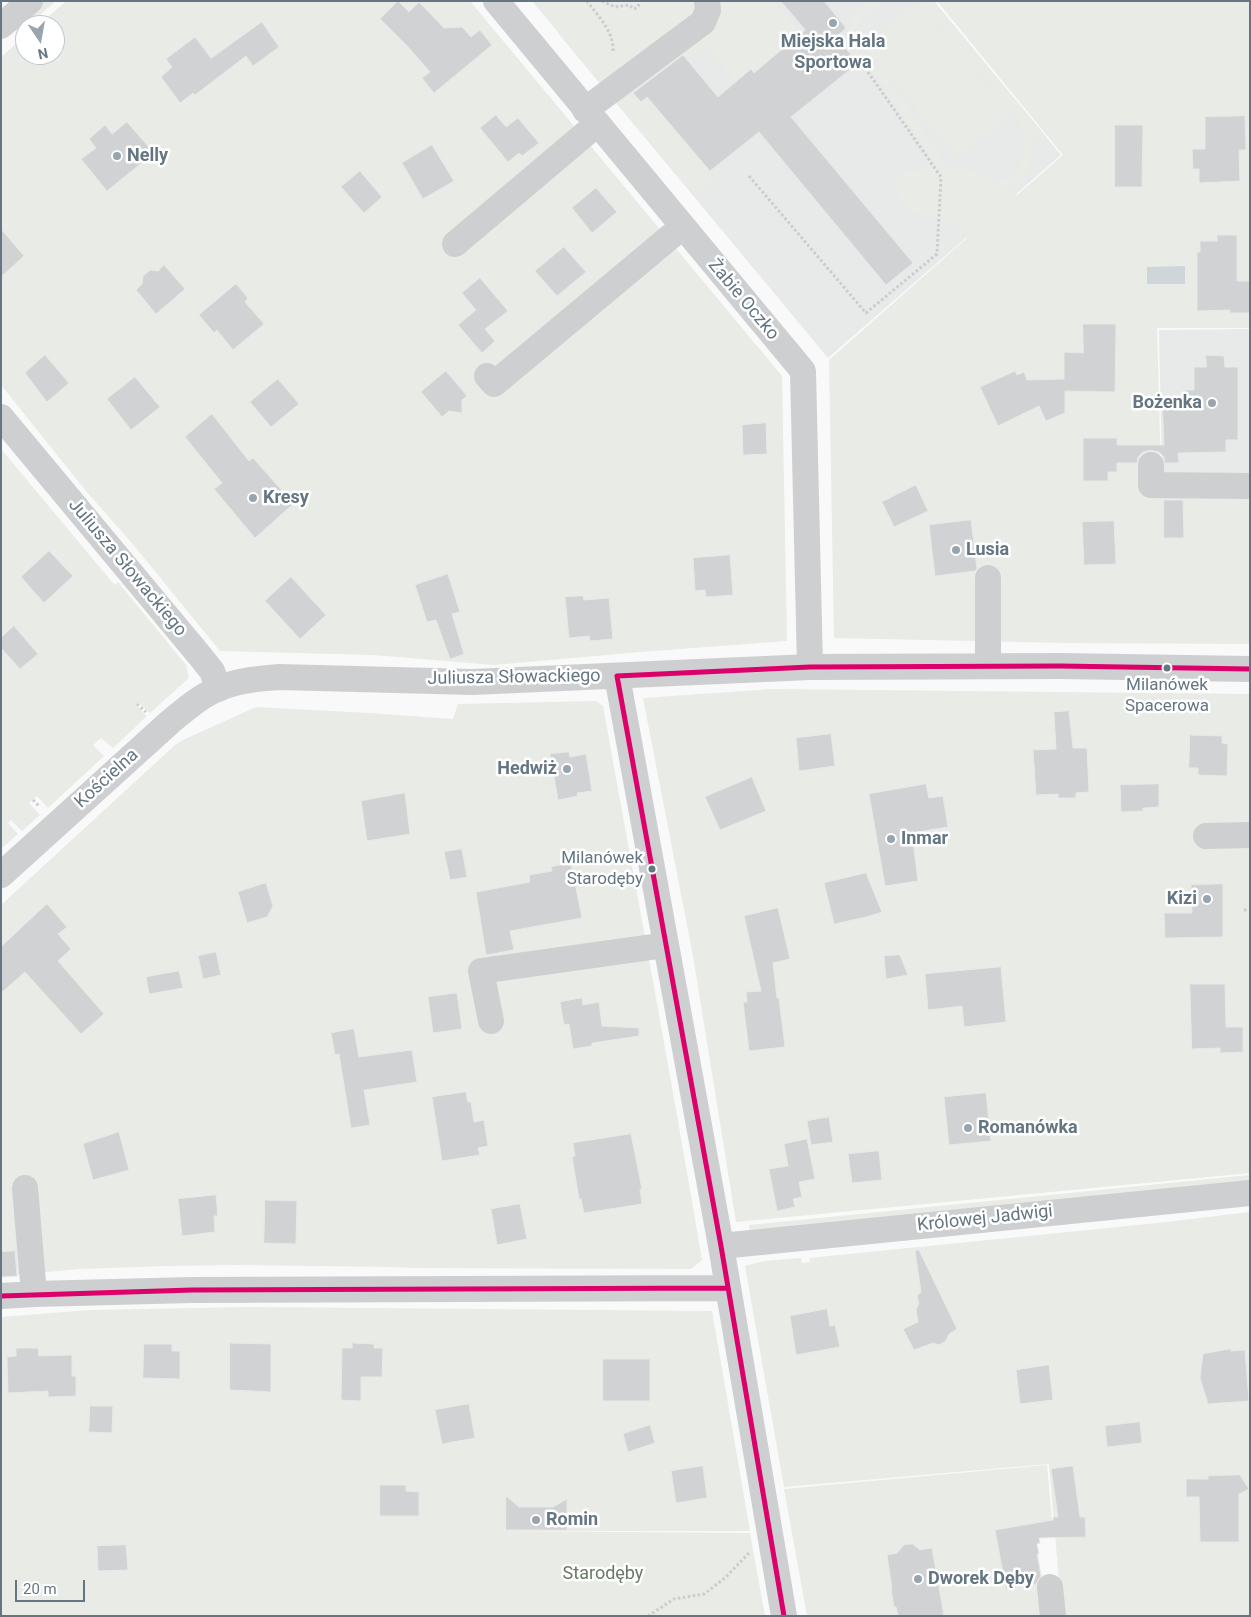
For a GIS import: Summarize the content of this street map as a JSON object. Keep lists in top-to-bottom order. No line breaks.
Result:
{"streets":{"street":["Żabie Oczko","Juliusza Słowackiego","Kościelna","Królowej Jadwigi"]},"crossings":[["Żabie Oczko","Juliusza Słowackiego"],["Juliusza Słowackiego","Kościelna"]],"parks":["Starodęby"],"places":["Miejska Hala Sportowa","Nelly","Bożenka","Kresy","Lusia","Milanówek Spacerowa","Hedwiż","Inmar","Milanówek Starodęby","Kizi","Romanówka","Romin","Dworek Dęby"],"scale_bar":"20 m","north":"bottom"}
